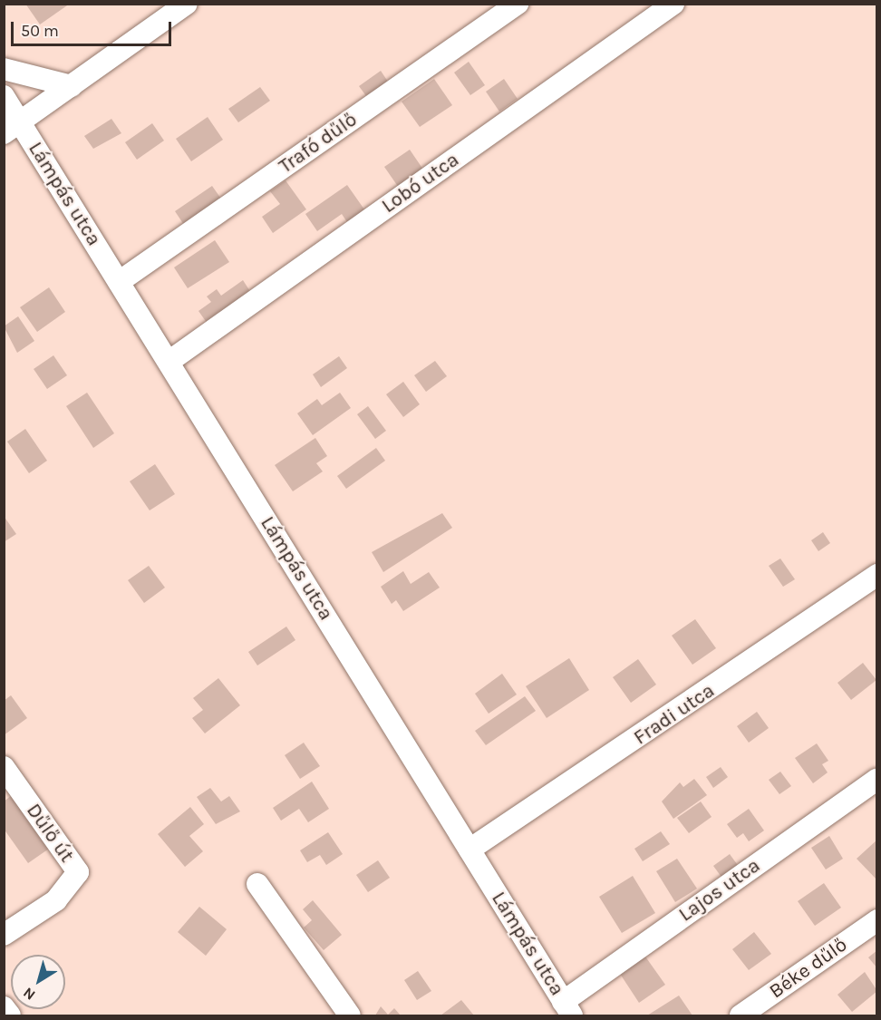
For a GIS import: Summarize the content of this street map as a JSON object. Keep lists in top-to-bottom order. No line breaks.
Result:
{"streets":{"street":["Trafó dűlő","Lobó utca","Lámpás utca","Fradi utca","Dűlő út","Lajos utca","Béke dűlő"]},"crossings":[["Trafó dűlő","Lámpás utca"],["Lobó utca","Lámpás utca"],["Lámpás utca","Fradi utca"],["Lámpás utca","Lajos utca"]],"scale_bar":"50 m","north":"bottom left"}
